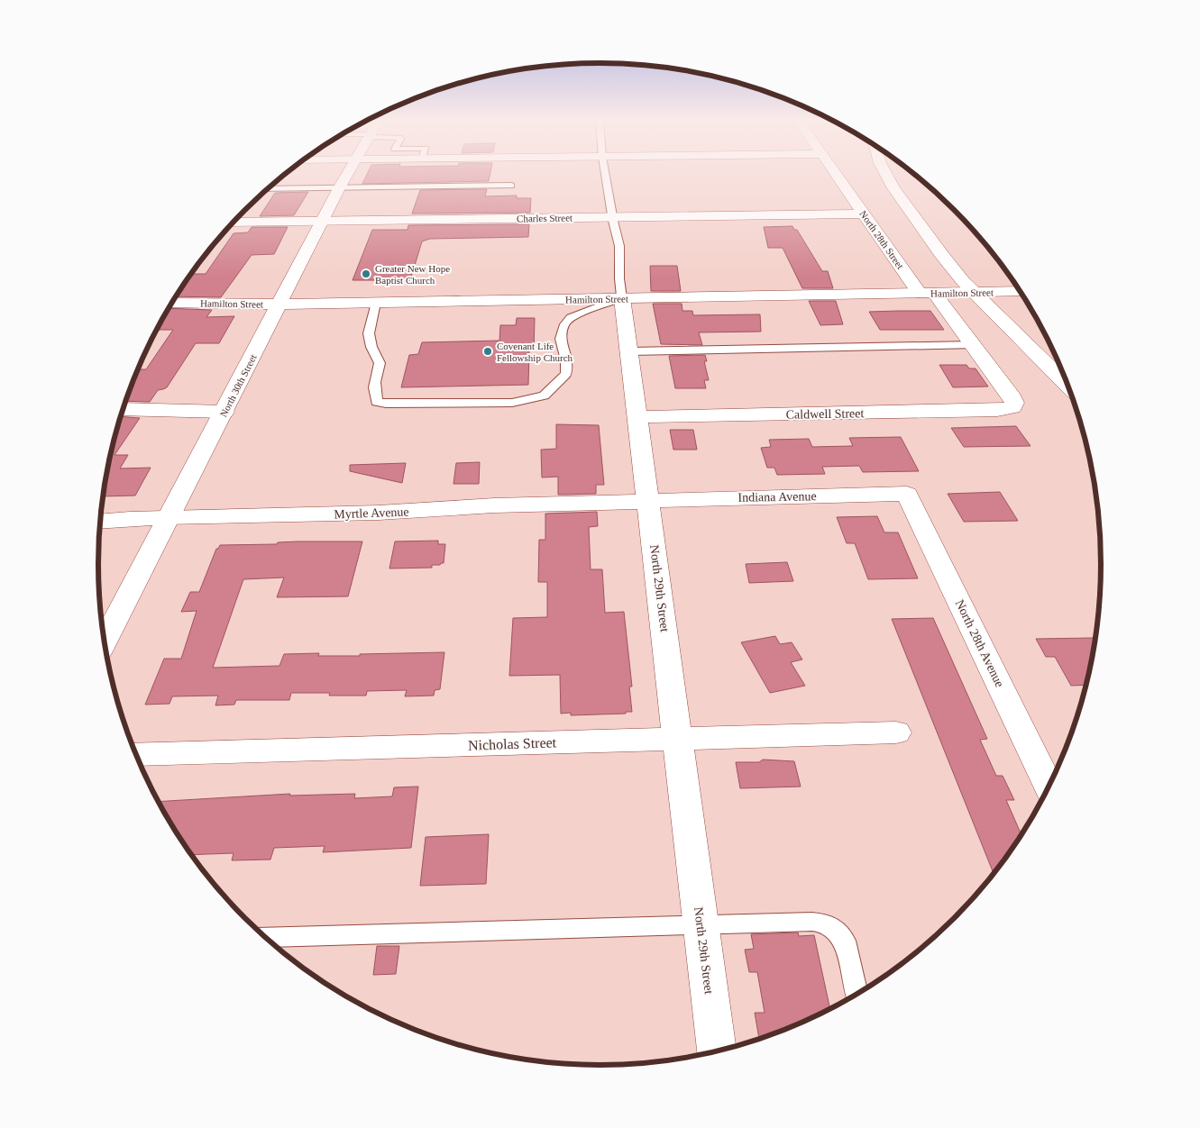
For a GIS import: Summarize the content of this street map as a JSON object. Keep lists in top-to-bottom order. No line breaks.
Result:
{"streets":{"main road":["Charles Street","North 28th Street","Hamilton Street","North 30th Street","Caldwell Street","Indiana Avenue","Myrtle Avenue","North 29th Street","North 28th Avenue","Nicholas Street"]},"crossings":[["Charles Street","North 28th Street"],["Charles Street","North 30th Street"],["Charles Street","North 29th Street"],["North 28th Street","Hamilton Street"],["North 28th Street","Caldwell Street"],["Hamilton Street","North 30th Street"],["Hamilton Street","North 29th Street"],["North 30th Street","Myrtle Avenue"],["Caldwell Street","North 29th Street"],["Indiana Avenue","Myrtle Avenue"],["Indiana Avenue","North 29th Street"],["Indiana Avenue","North 28th Avenue"],["Myrtle Avenue","North 29th Street"],["North 29th Street","Nicholas Street"]],"places":["Greater New Hope Baptist Church","Covenant Life Fellowship Church"]}
